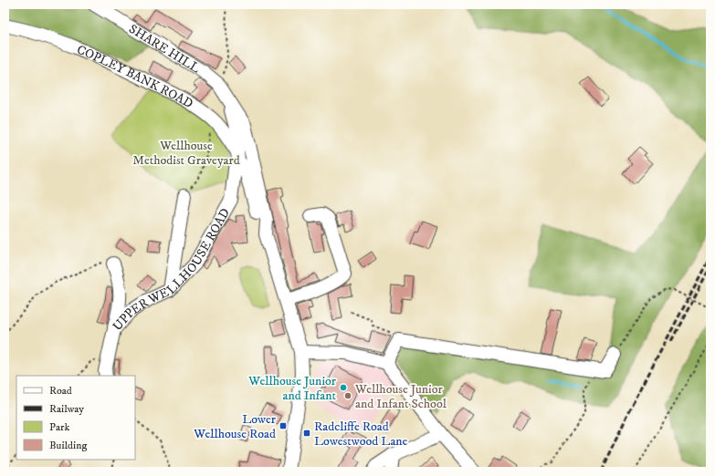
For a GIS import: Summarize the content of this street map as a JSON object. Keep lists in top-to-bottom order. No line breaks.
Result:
{"streets":{"street":["SHARE HILL","COPLEY BANK ROAD","UPPER WELLHOUSE ROAD"]},"crossings":[["SHARE HILL","COPLEY BANK ROAD"],["COPLEY BANK ROAD","UPPER WELLHOUSE ROAD"]],"parks":["Wellhouse Methodist Graveyard"],"places":{"other":["Wellhouse Junior and Infant","Wellhouse Junior and Infant School"],"transit":["Lower Wellhouse Road","Radcliffe Road Lowestwood Lane"]},"legend":["Road","Railway","Park","Building"]}
